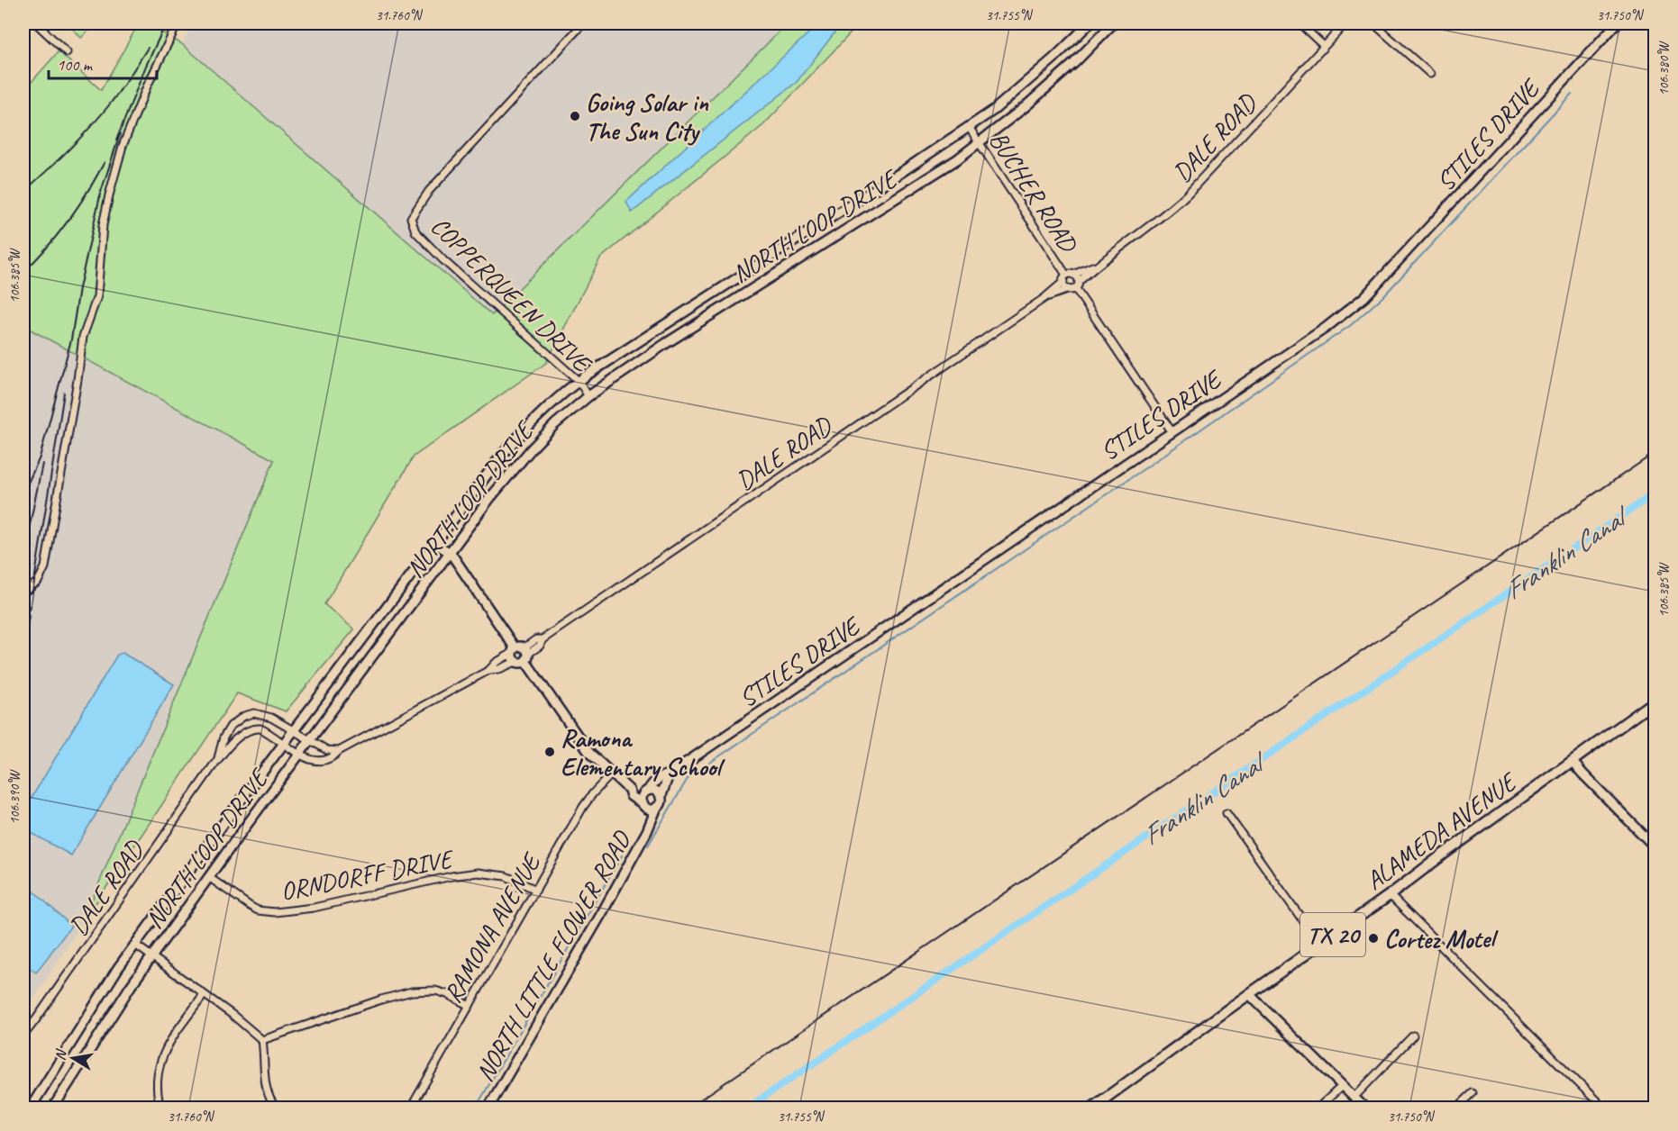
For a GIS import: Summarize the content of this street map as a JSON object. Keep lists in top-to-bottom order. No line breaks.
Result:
{"streets":{"main road":["STILES DRIVE","NORTH LOOP DRIVE","ALAMEDA AVENUE","TX 20","NORTH LITTLE FLOWER ROAD"],"street":["DALE ROAD","BUCHER ROAD","COPPERQUEEN DRIVE","ORNDORFF DRIVE","RAMONA AVENUE"]},"crossings":[["STILES DRIVE","BUCHER ROAD"],["STILES DRIVE","NORTH LITTLE FLOWER ROAD"],["DALE ROAD","BUCHER ROAD"],["DALE ROAD","NORTH LOOP DRIVE"],["BUCHER ROAD","NORTH LOOP DRIVE"],["NORTH LOOP DRIVE","COPPERQUEEN DRIVE"],["NORTH LOOP DRIVE","ORNDORFF DRIVE"],["ORNDORFF DRIVE","RAMONA AVENUE"]],"water":["Franklin Canal"],"places":["Going Solar in The Sun City","Ramona Elementary School","Cortez Motel"],"scale_bar":"100 m","north":"left","coordinates":["31.760°N","31.755°N","31.750°N","106.380°W","106.385°W","106.390°W"]}
